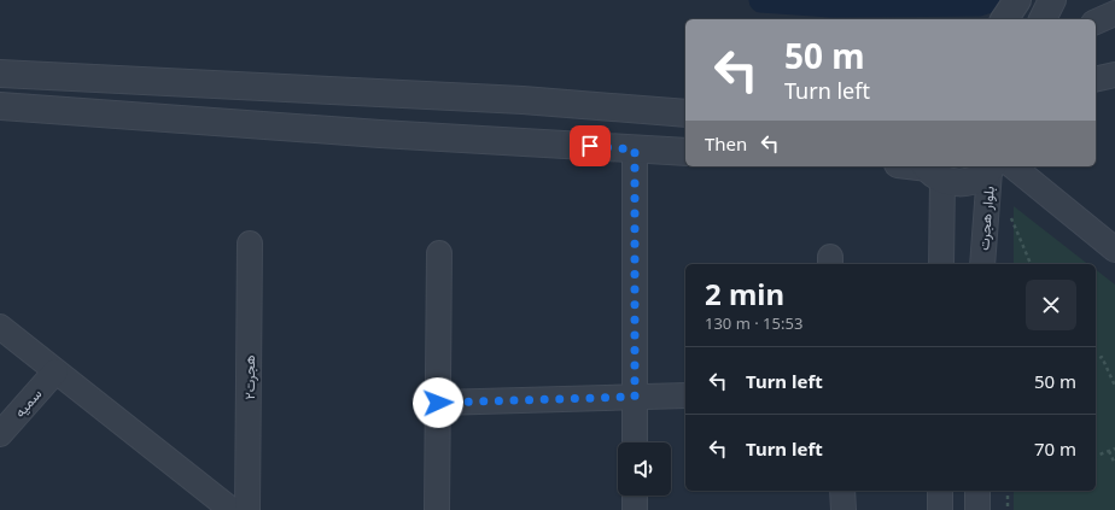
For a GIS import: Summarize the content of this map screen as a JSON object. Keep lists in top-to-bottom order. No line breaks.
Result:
{"streets":{"street":["بلوار هجرت","هجرت۲","سمیه"]},"page":{"turn":["50 m","Turn left"],"then":"Then","heading":["2 min","130 m · 15:53"],"list":[{"name":"Turn left","value":"50 m"},{"name":"Turn left","value":"70 m"}]}}
